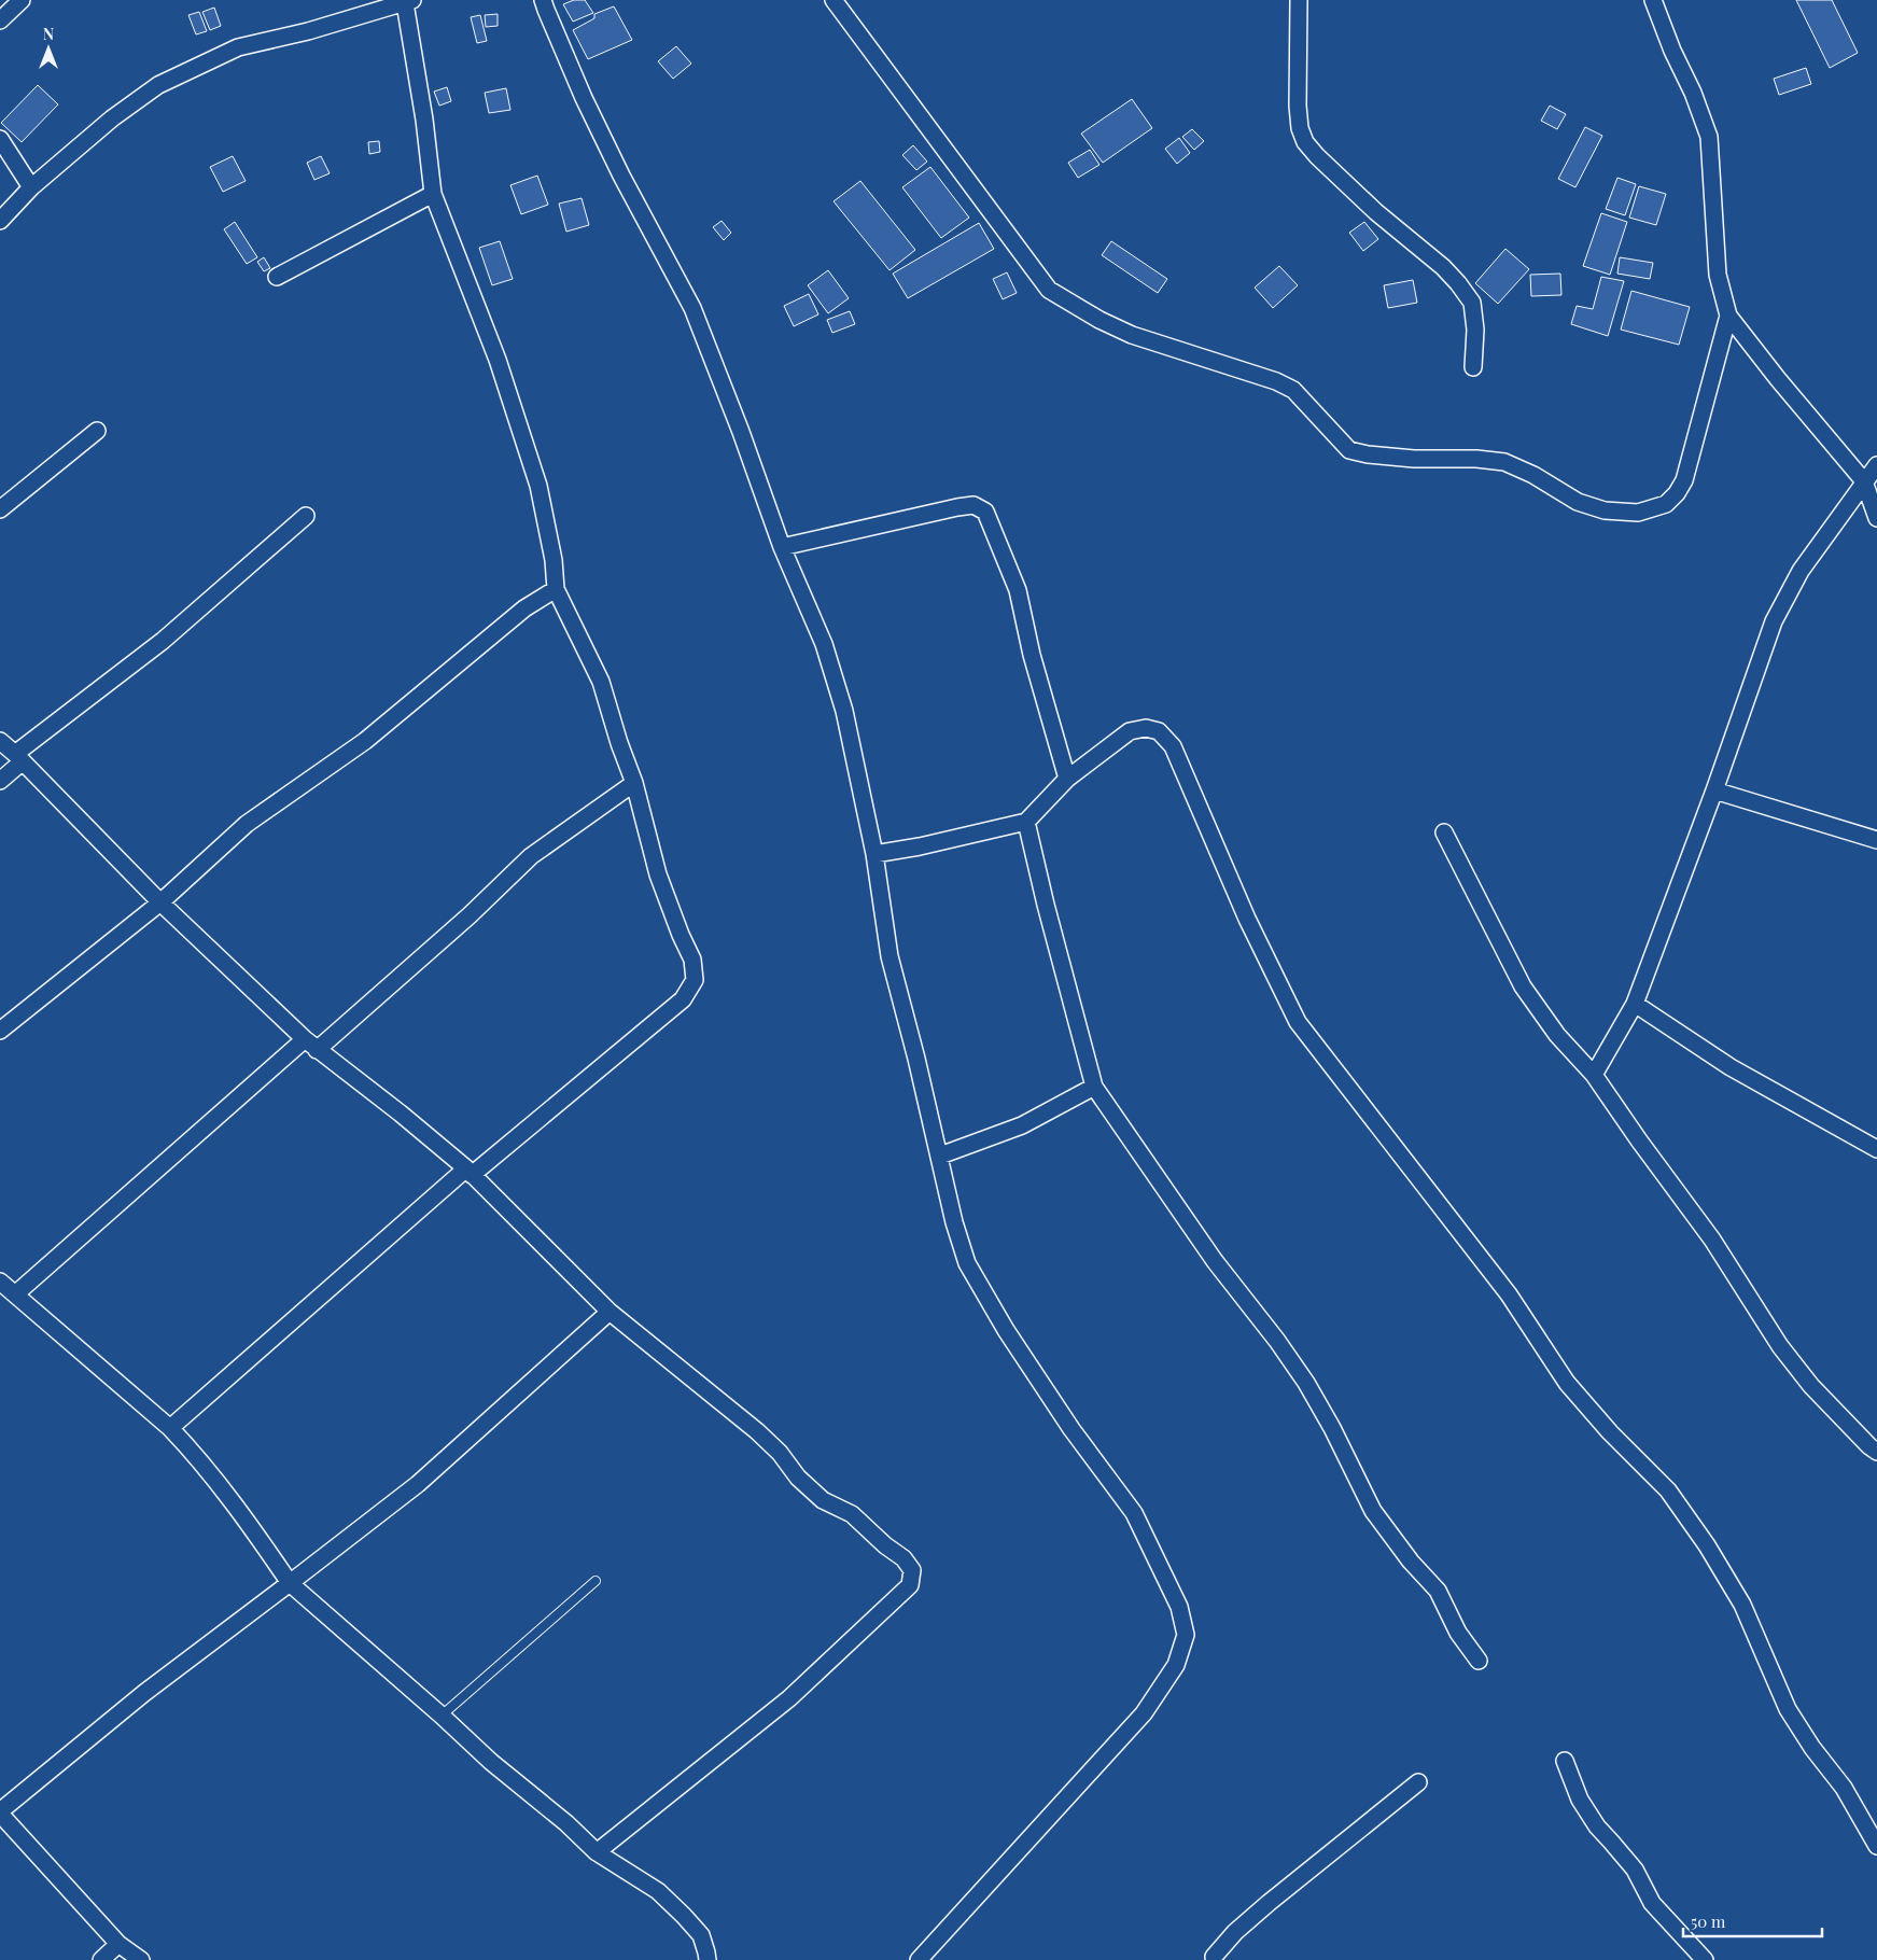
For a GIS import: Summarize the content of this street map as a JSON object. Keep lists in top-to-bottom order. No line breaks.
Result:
{"scale_bar":"50 m","north":"top"}
